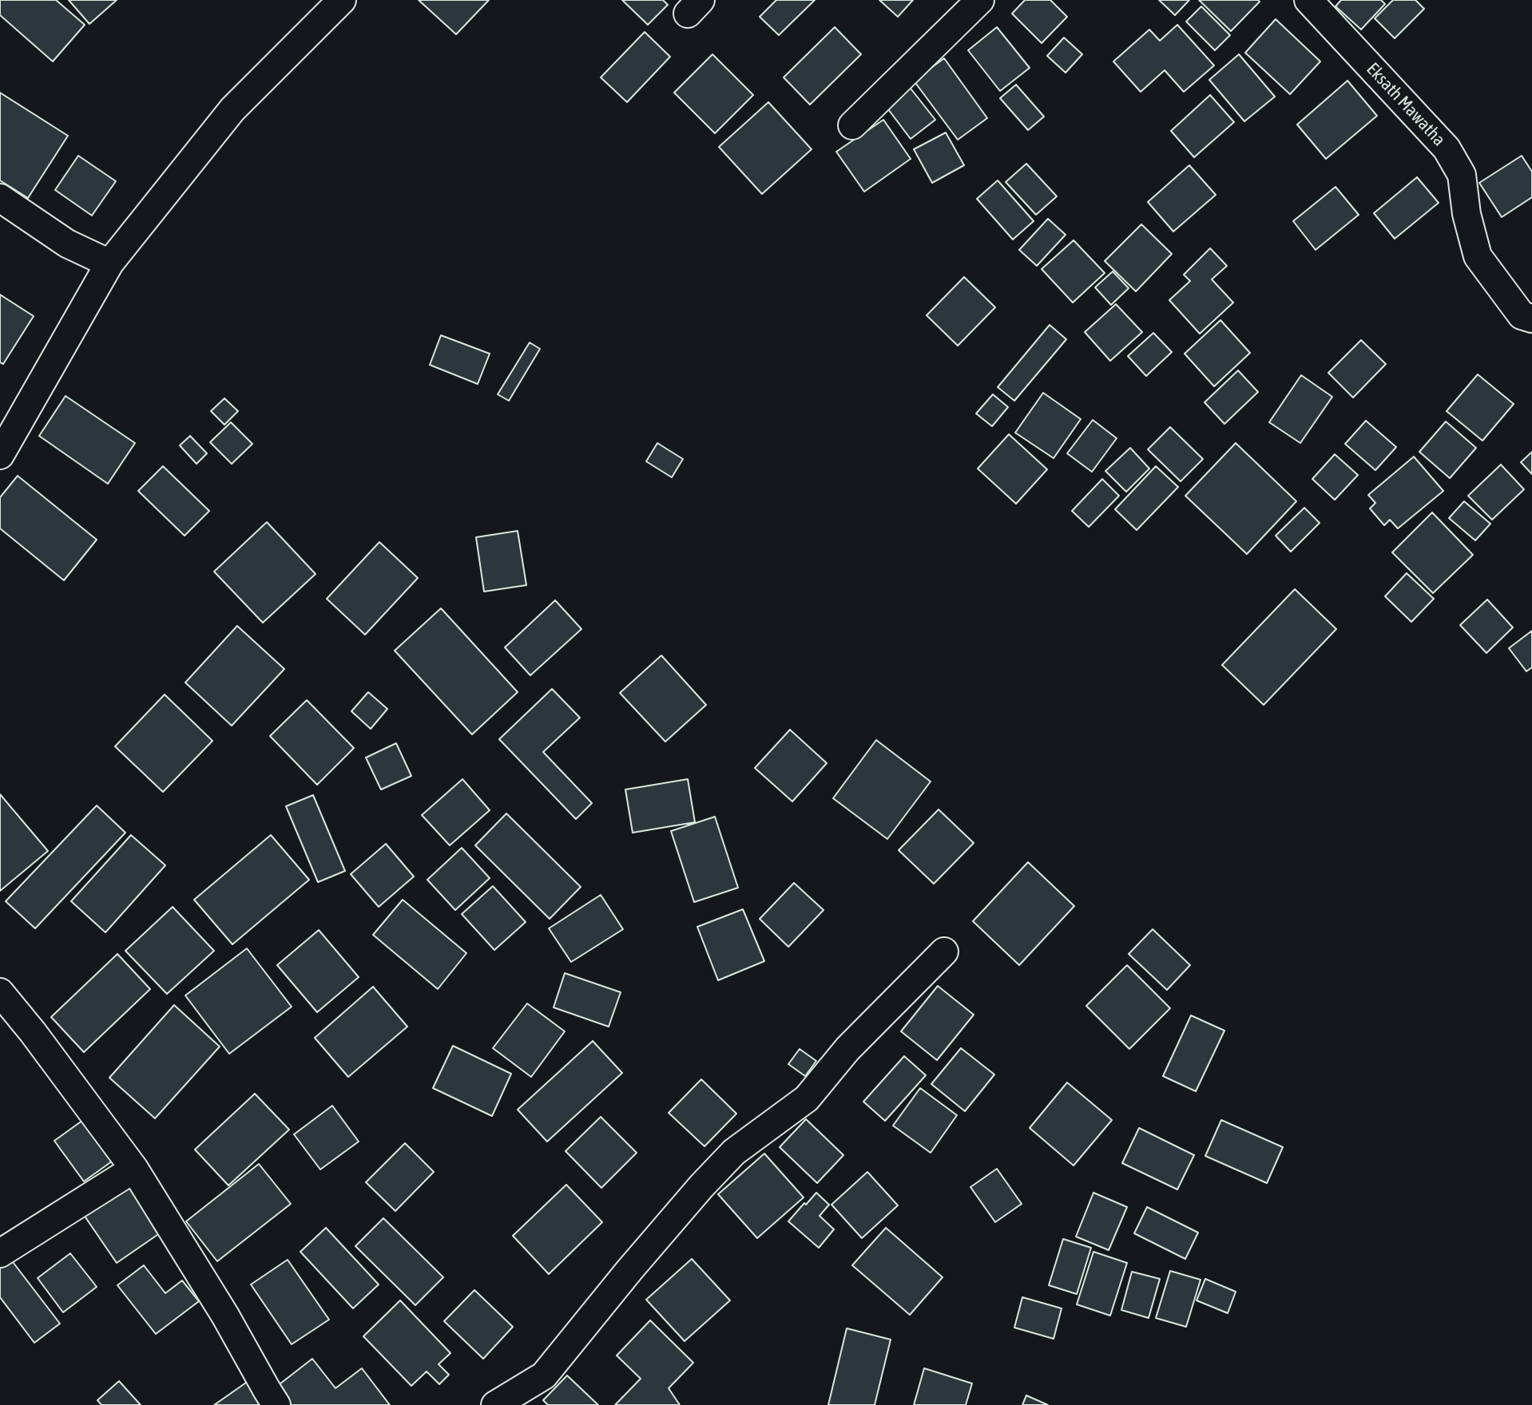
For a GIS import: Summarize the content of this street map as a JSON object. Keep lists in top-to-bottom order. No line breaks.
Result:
{"streets":{"street":["Eksath Mawatha"]}}
